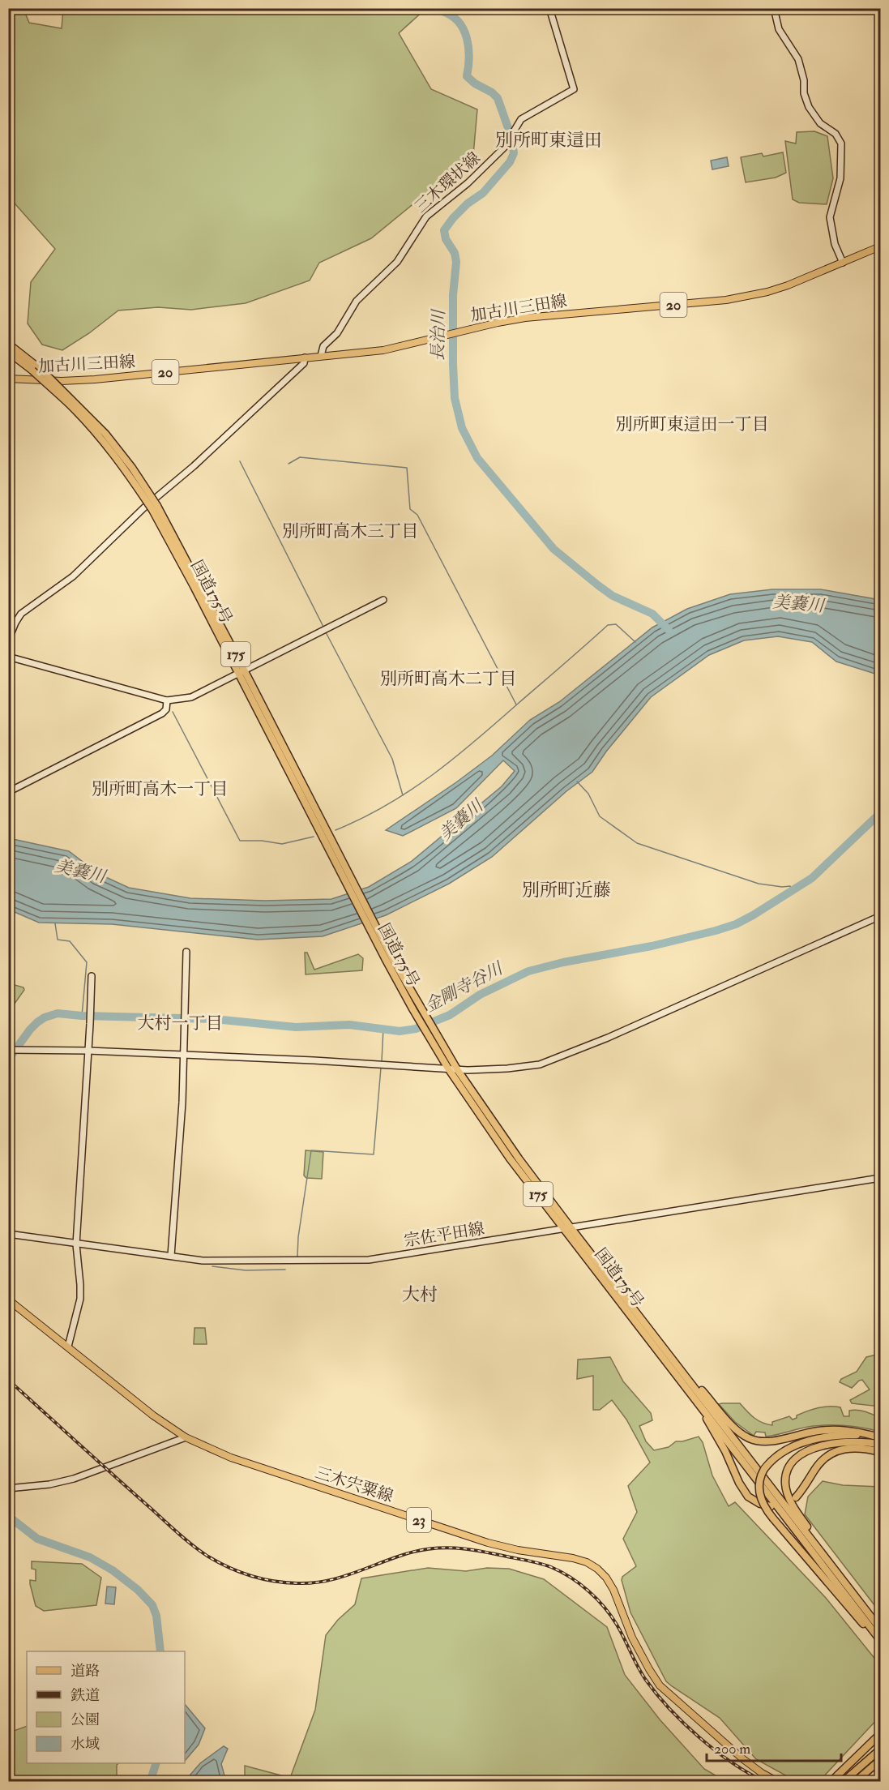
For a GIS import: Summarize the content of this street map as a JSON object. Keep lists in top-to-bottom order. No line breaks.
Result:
{"streets":{"highway":["国道175号","175"],"main road":["20","加古川三田線","三木宍粟線","23"],"street":["三木環状線","宗佐平田線"]},"crossings":[["三木環状線","加古川三田線"],["国道175号","宗佐平田線"]],"districts":["別所町東這田","別所町東這田一丁目","別所町高木三丁目","別所町高木二丁目","別所町高木一丁目","別所町近藤","大村一丁目","大村"],"water":["長治川","美嚢川","金剛寺谷川"],"legend":["道路","鉄道","公園","水域"],"scale_bar":"200 m"}
